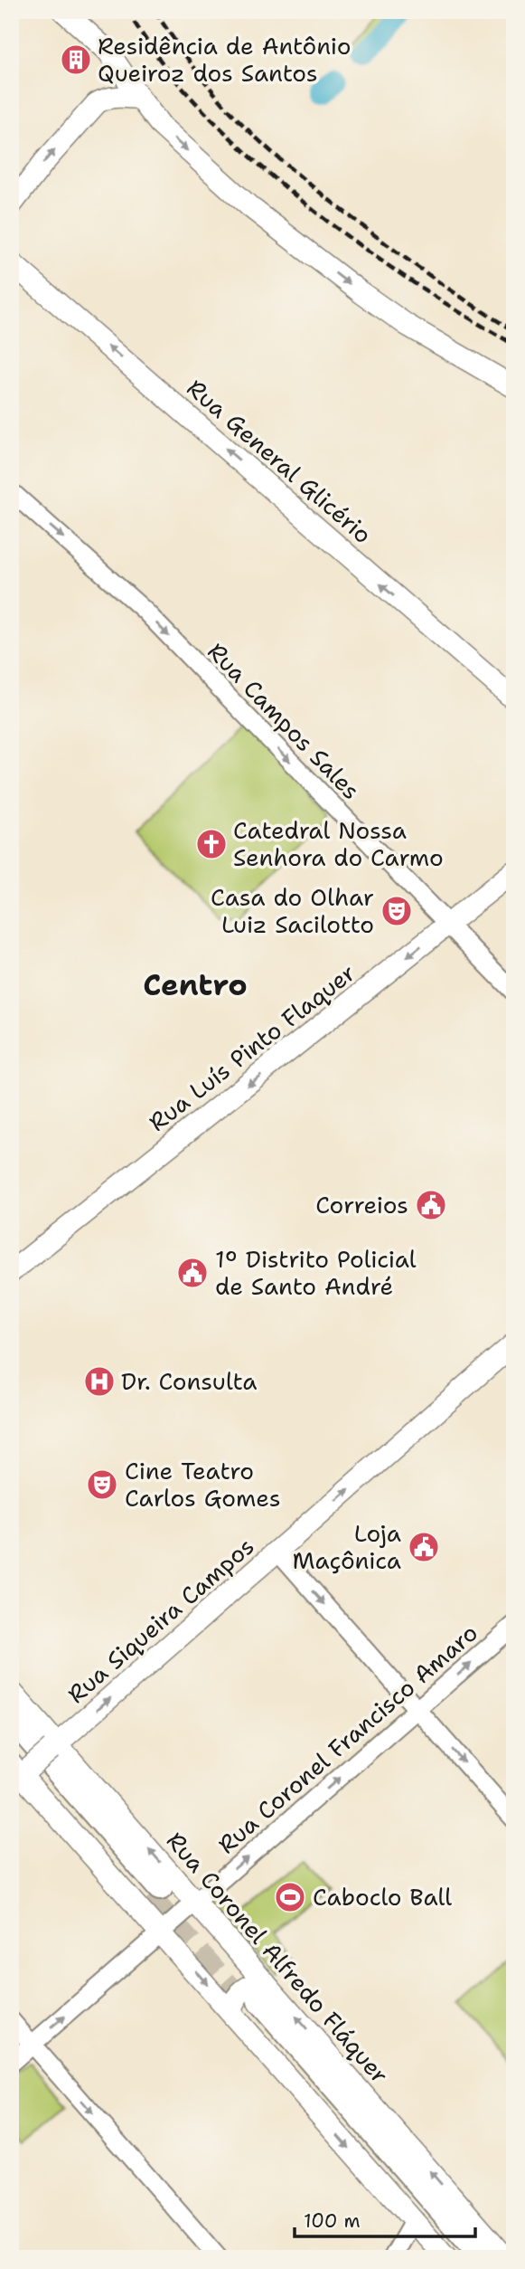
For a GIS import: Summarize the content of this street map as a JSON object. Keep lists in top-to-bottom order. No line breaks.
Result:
{"streets":{"main road":["Rua General Glicério","Rua Luís Pinto Flaquer","Rua Siqueira Campos","Rua Coronel Alfredo Fláquer"],"street":["Rua Campos Sales","Rua Coronel Francisco Amaro"]},"crossings":[["Rua Campos Sales","Rua Luís Pinto Flaquer"],["Rua Siqueira Campos","Rua Coronel Alfredo Fláquer"],["Rua Coronel Francisco Amaro","Rua Coronel Alfredo Fláquer"]],"one_way":["Rua General Glicério","Rua Campos Sales","Rua Luís Pinto Flaquer","Rua Siqueira Campos","Rua Coronel Francisco Amaro"],"districts":["Centro"],"places":{"building":["Residência de Antônio Queiroz dos Santos"],"church":["Catedral Nossa Senhora do Carmo"],"theatre":["Casa do Olhar Luiz Sacilotto","Cine Teatro Carlos Gomes"],"public building":["Correios","1º Distrito Policial de Santo André","Loja Maçônica"],"hospital":["Dr. Consulta"],"sports":["Caboclo Ball"]},"scale_bar":"100 m"}
